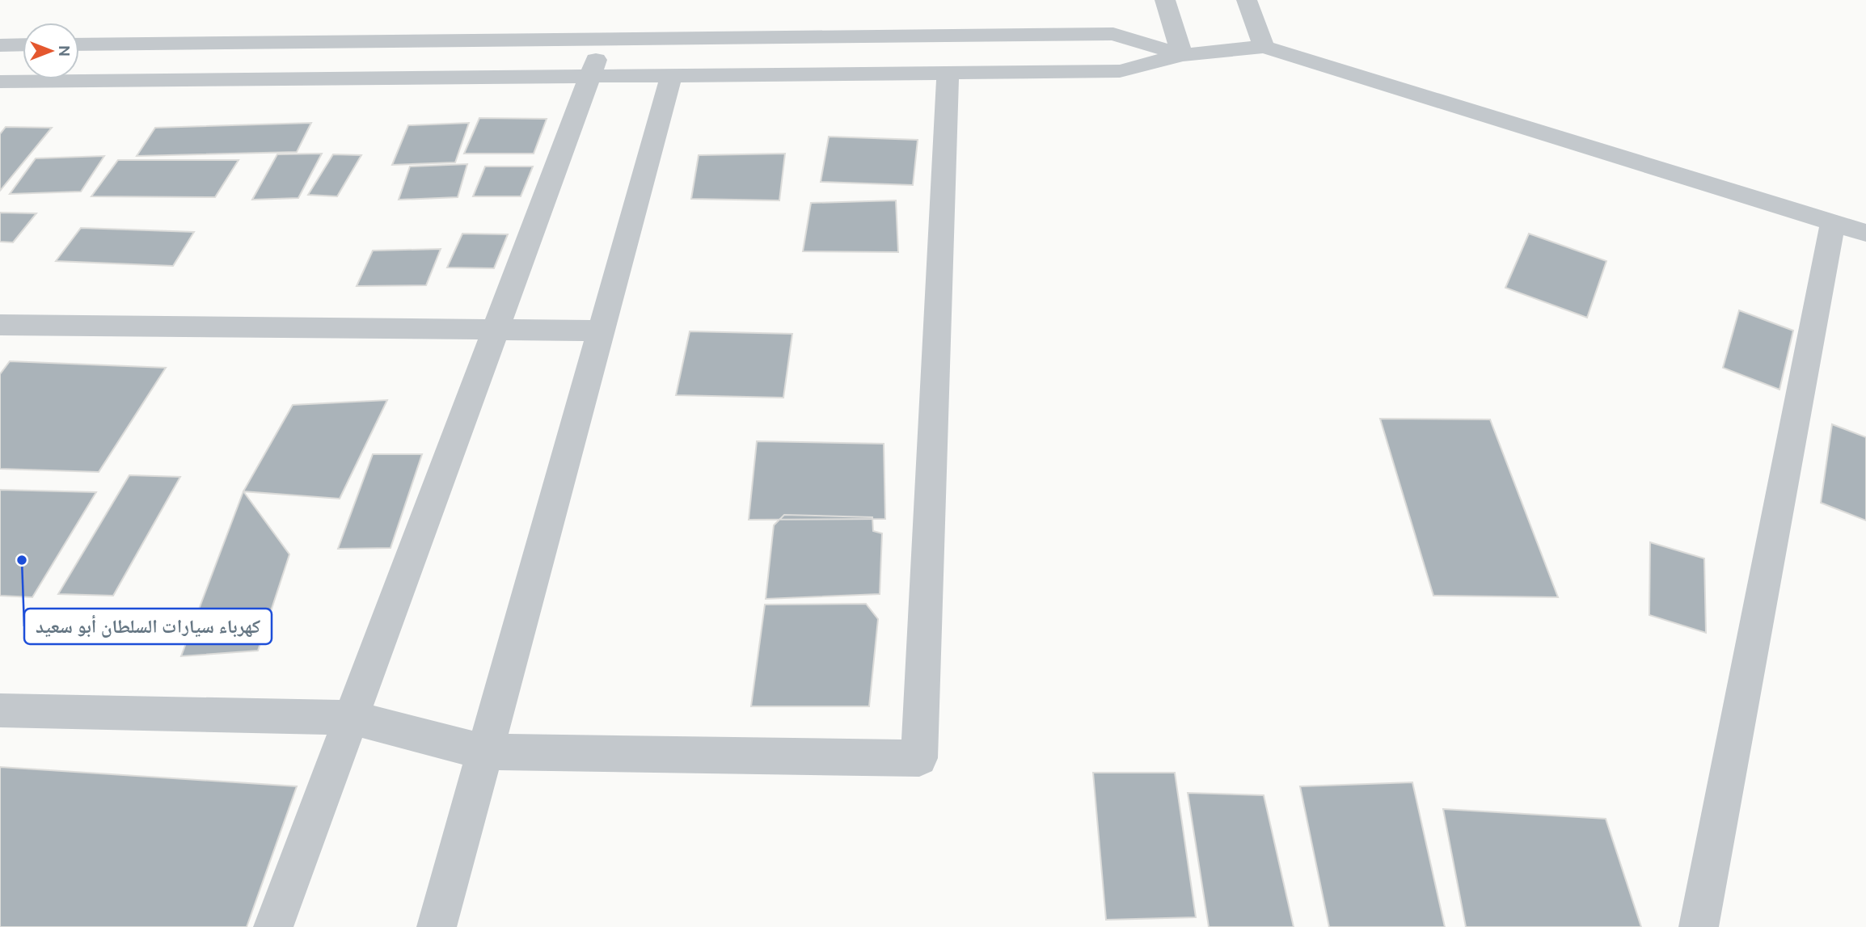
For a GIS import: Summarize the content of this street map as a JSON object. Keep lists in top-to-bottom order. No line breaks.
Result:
{"places":["كهرباء سيارات السلطان أبو سعيد"],"north":"right"}
